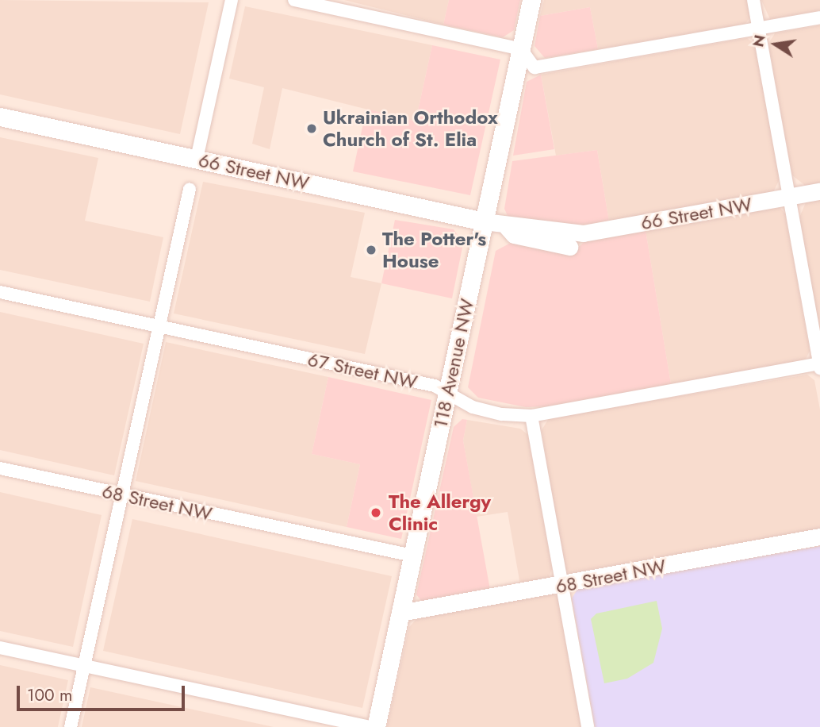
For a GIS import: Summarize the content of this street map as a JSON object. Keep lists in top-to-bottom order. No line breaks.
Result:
{"streets":{"main road":["66 Street NW","118 Avenue NW"],"street":["67 Street NW","68 Street NW"]},"crossings":[["66 Street NW","118 Avenue NW"],["118 Avenue NW","67 Street NW"],["118 Avenue NW","68 Street NW"]],"places":["Ukrainian Orthodox Church of St. Elia","The Potter's House","The Allergy Clinic"],"scale_bar":"100 m","north":"left"}
